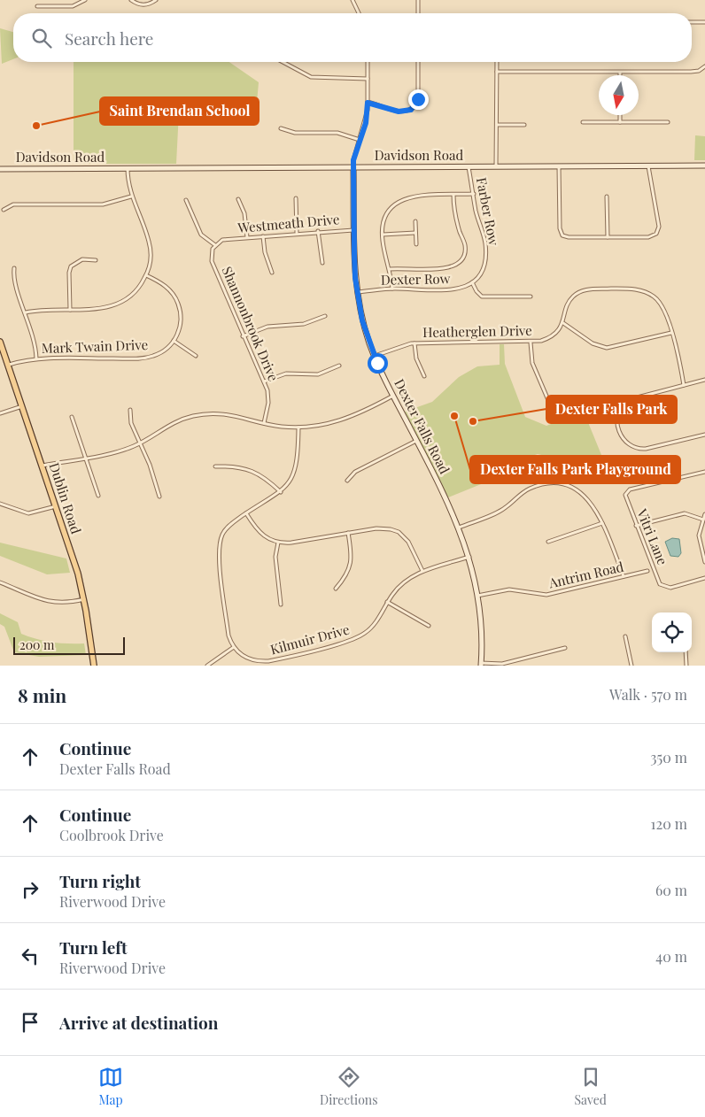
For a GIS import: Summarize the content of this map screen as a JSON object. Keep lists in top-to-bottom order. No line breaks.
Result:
{"streets":{"main road":["Davidson Road","Dexter Falls Road","Dublin Road"],"street":["Farber Row","Westmeath Drive","Dexter Row","Shannonbrook Drive","Heatherglen Drive","Mark Twain Drive","Vitri Lane","Antrim Road","Kilmuir Drive"]},"crossings":[["Davidson Road","Farber Row"],["Davidson Road","Dexter Falls Road"],["Farber Row","Dexter Row"],["Westmeath Drive","Shannonbrook Drive"],["Westmeath Drive","Dexter Falls Road"],["Dexter Row","Dexter Falls Road"],["Heatherglen Drive","Dexter Falls Road"],["Mark Twain Drive","Dublin Road"],["Dexter Falls Road","Antrim Road"],["Dexter Falls Road","Kilmuir Drive"]],"places":["Saint Brendan School","Dexter Falls Park Playground","Dexter Falls Park"],"scale_bar":"200 m","north":"bottom","page":{"search":"Search here","scale":"200 m","heading":["8 min","Walk · 570 m"],"list":[["Continue","Dexter Falls Road","350 m"],["Continue","Coolbrook Drive","120 m"],["Turn right","Riverwood Drive","60 m"],["Turn left","Riverwood Drive","40 m"],"Arrive at destination"],"nav":["Map","Directions","Saved"]}}
